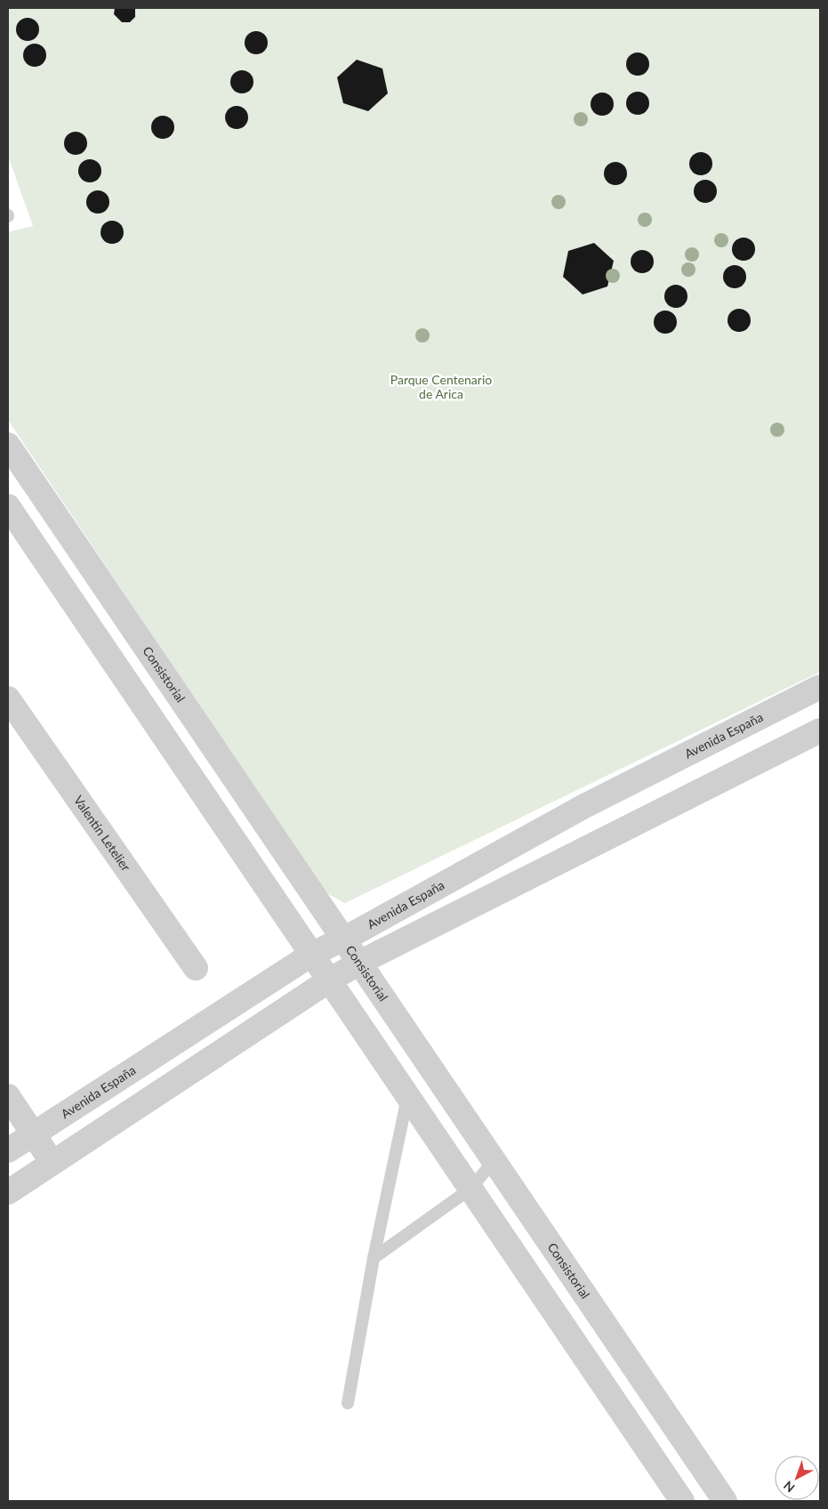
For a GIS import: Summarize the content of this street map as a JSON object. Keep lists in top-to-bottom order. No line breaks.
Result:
{"streets":{"street":["Consistorial","Avenida España","Valentín Letelier"]},"crossings":[["Consistorial","Avenida España"]],"parks":["Parque Centenario de Arica"],"north":"bottom left"}
